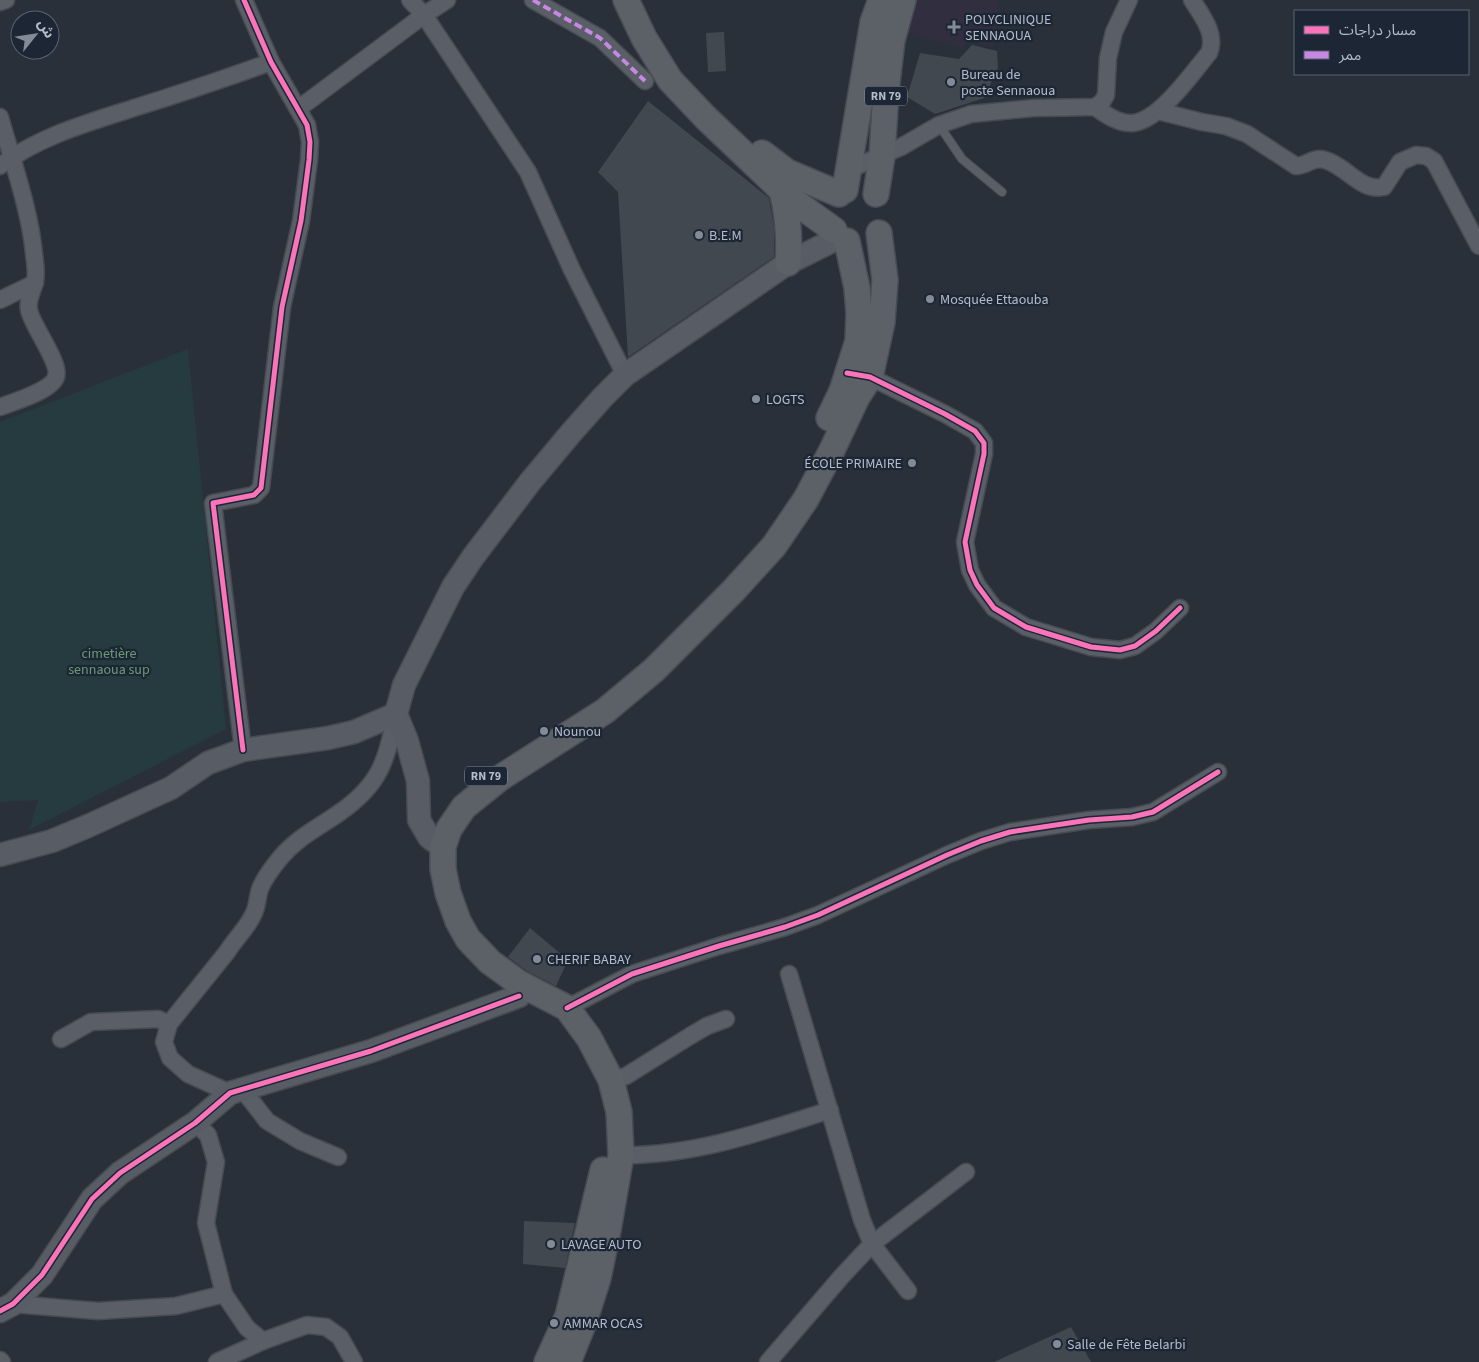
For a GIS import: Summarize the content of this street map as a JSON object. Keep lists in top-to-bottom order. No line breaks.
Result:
{"streets":{"main road":["RN 79"]},"parks":["cimetière sennaoua sup"],"places":{"health":["POLYCLINIQUE SENNAOUA"],"other":["Bureau de poste Sennaoua","B.E.M","Mosquée Ettaouba","LOGTS","ÉCOLE PRIMAIRE","Nounou","CHERIF BABAY","LAVAGE AUTO","AMMAR OCAS","Salle de Fête Belarbi"]},"legend":["مسار دراجات","ممر"],"north":"top right"}
